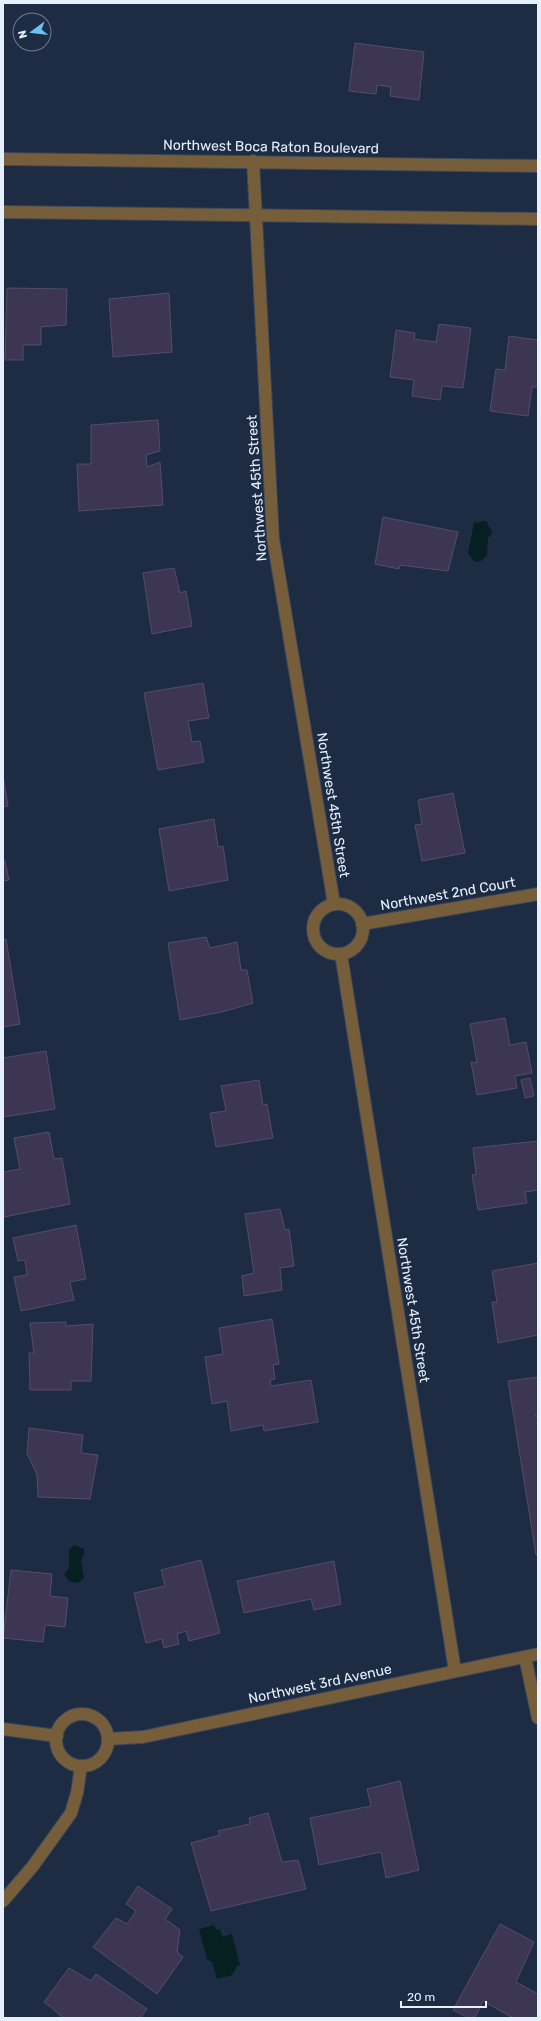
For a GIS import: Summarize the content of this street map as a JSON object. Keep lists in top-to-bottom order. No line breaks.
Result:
{"streets":{"street":["Northwest Boca Raton Boulevard","Northwest 45th Street","Northwest 2nd Court","Northwest 3rd Avenue"]},"crossings":[["Northwest Boca Raton Boulevard","Northwest 45th Street"],["Northwest 45th Street","Northwest 2nd Court"],["Northwest 45th Street","Northwest 3rd Avenue"]],"scale_bar":"20 m","north":"left"}
